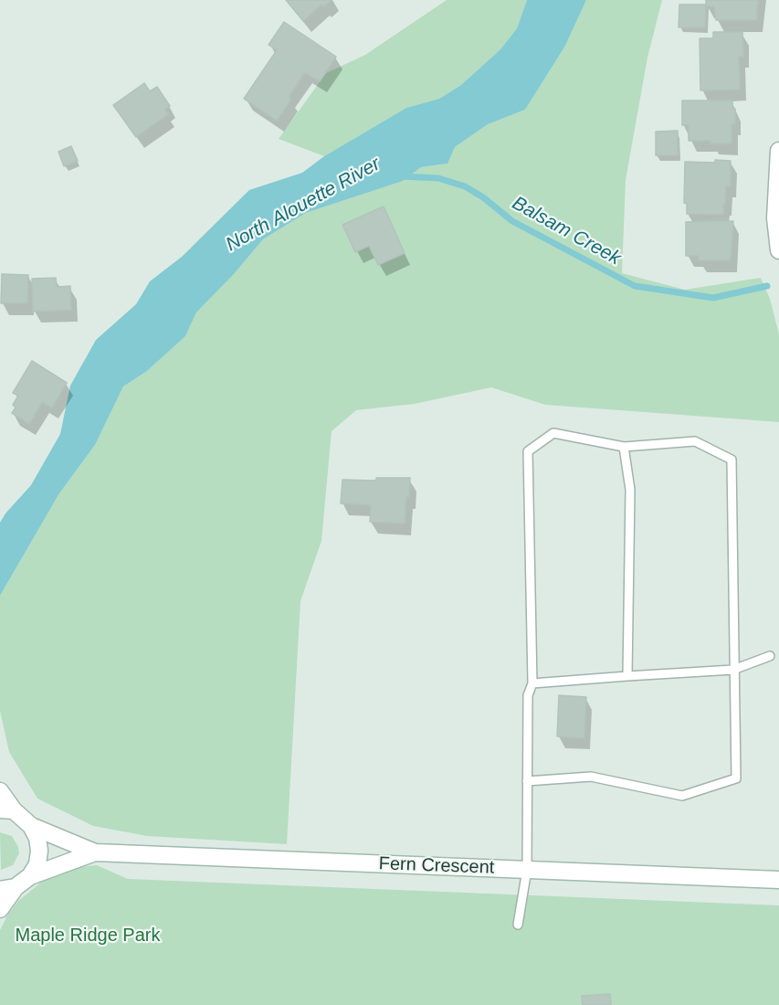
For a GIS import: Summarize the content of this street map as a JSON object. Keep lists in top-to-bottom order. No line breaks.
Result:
{"streets":{"street":["Fern Crescent"]},"water":["North Alouette River","Balsam Creek"],"parks":["Maple Ridge Park"]}
